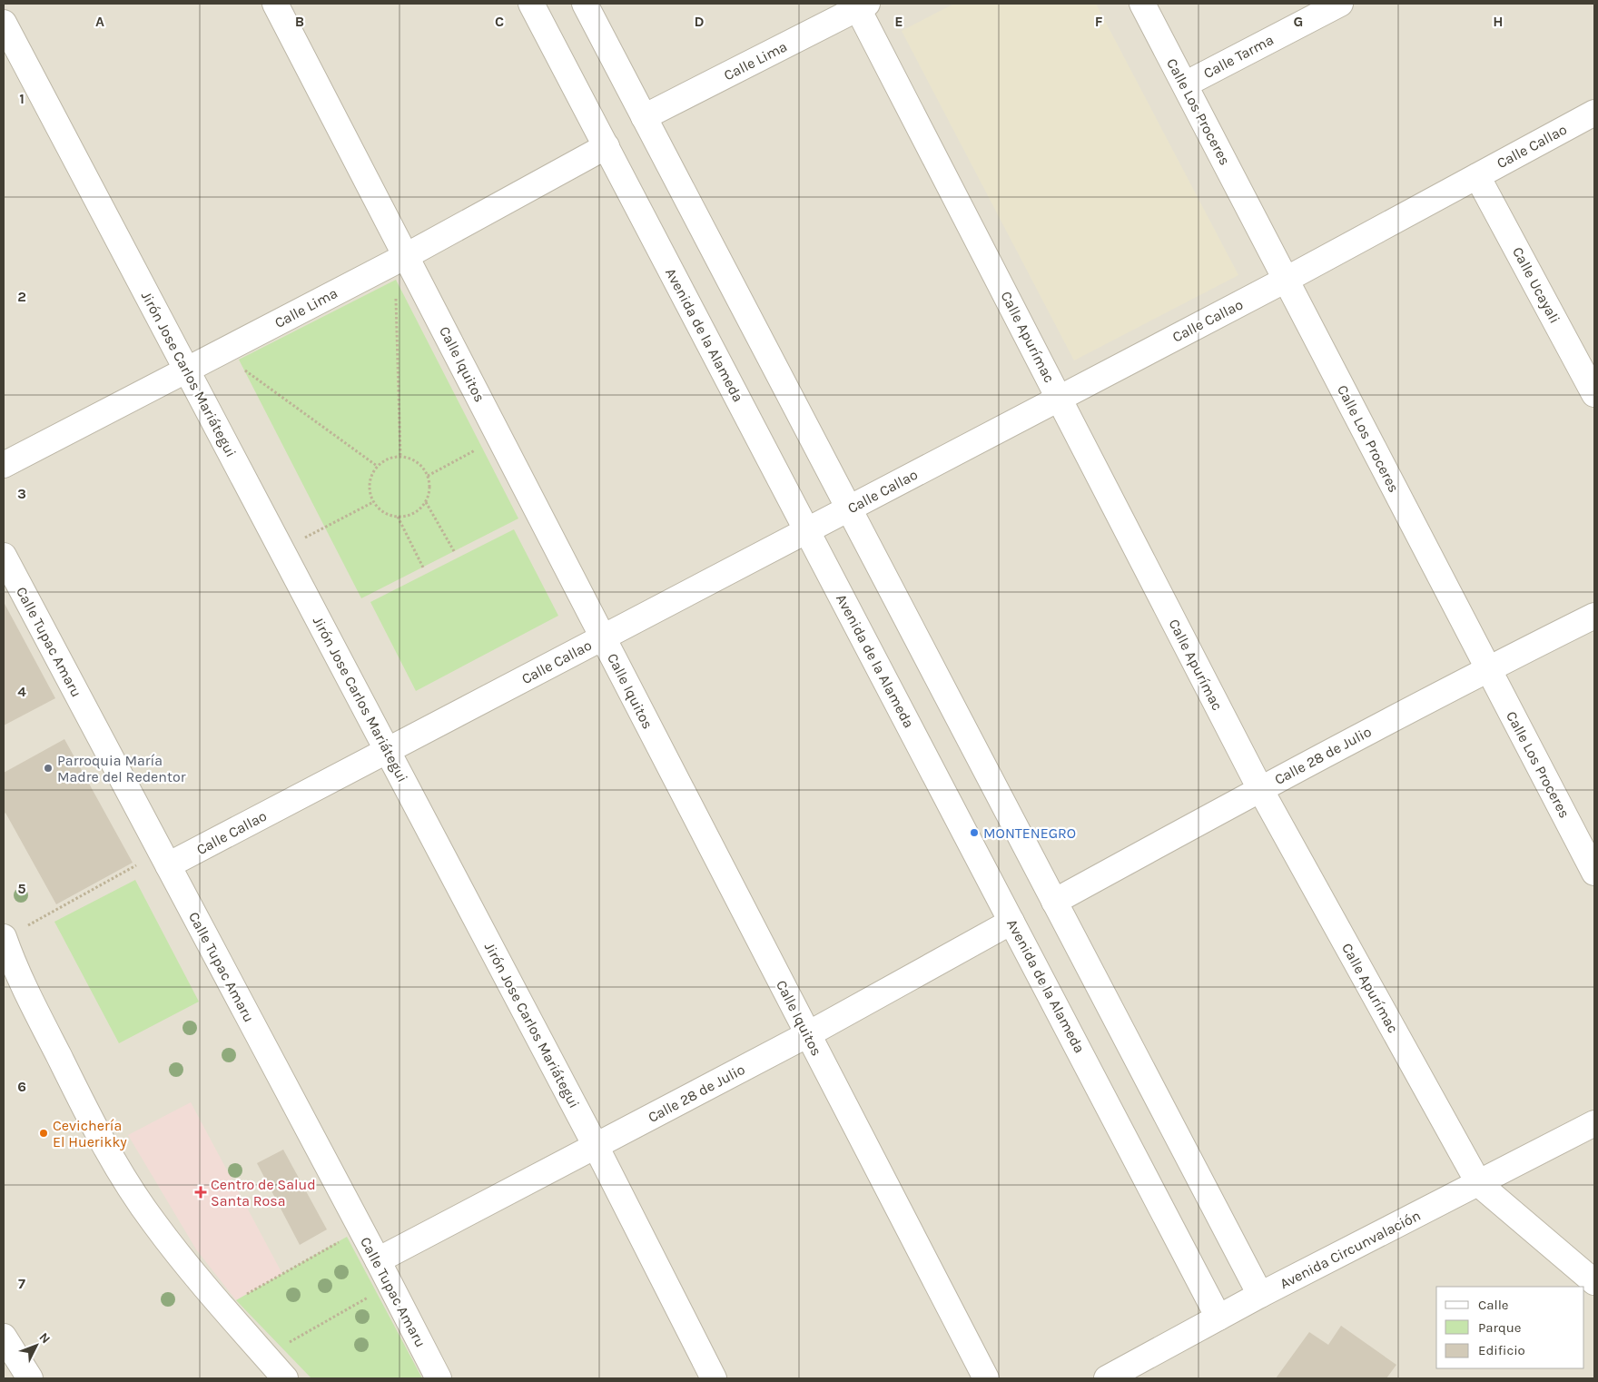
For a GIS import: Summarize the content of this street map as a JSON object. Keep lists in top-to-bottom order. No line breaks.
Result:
{"streets":{"street":["Calle Tarma","Calle Lima","Calle Los Proceres","Calle Callao","Calle Ucayali","Avenida de la Alameda","Calle Apurímac","Calle Iquitos","Jirón Jose Carlos Mariátegui","Calle Tupac Amaru","Calle 28 de Julio","Avenida Circunvalación"]},"crossings":[["Calle Tarma","Calle Los Proceres"],["Calle Lima","Avenida de la Alameda"],["Calle Lima","Calle Apurímac"],["Calle Lima","Calle Iquitos"],["Calle Lima","Jirón Jose Carlos Mariátegui"],["Calle Los Proceres","Calle Callao"],["Calle Los Proceres","Calle 28 de Julio"],["Calle Callao","Calle Ucayali"],["Calle Callao","Avenida de la Alameda"],["Calle Callao","Calle Apurímac"],["Calle Callao","Calle Iquitos"],["Calle Callao","Jirón Jose Carlos Mariátegui"],["Calle Callao","Calle Tupac Amaru"],["Avenida de la Alameda","Calle 28 de Julio"],["Avenida de la Alameda","Avenida Circunvalación"],["Calle Apurímac","Calle 28 de Julio"],["Calle Apurímac","Avenida Circunvalación"],["Calle Iquitos","Calle 28 de Julio"],["Jirón Jose Carlos Mariátegui","Calle 28 de Julio"],["Calle Tupac Amaru","Calle 28 de Julio"]],"places":{"other":["Parroquia María Madre del Redentor","MONTENEGRO","Cevichería El Huerikky"],"health":["Centro de Salud Santa Rosa"]},"legend":["Calle","Parque","Edificio"],"north":"top right","grid":{"columns":["A","B","C","D","E","F","G","H"],"rows":["1","2","3","4","5","6","7"]}}
